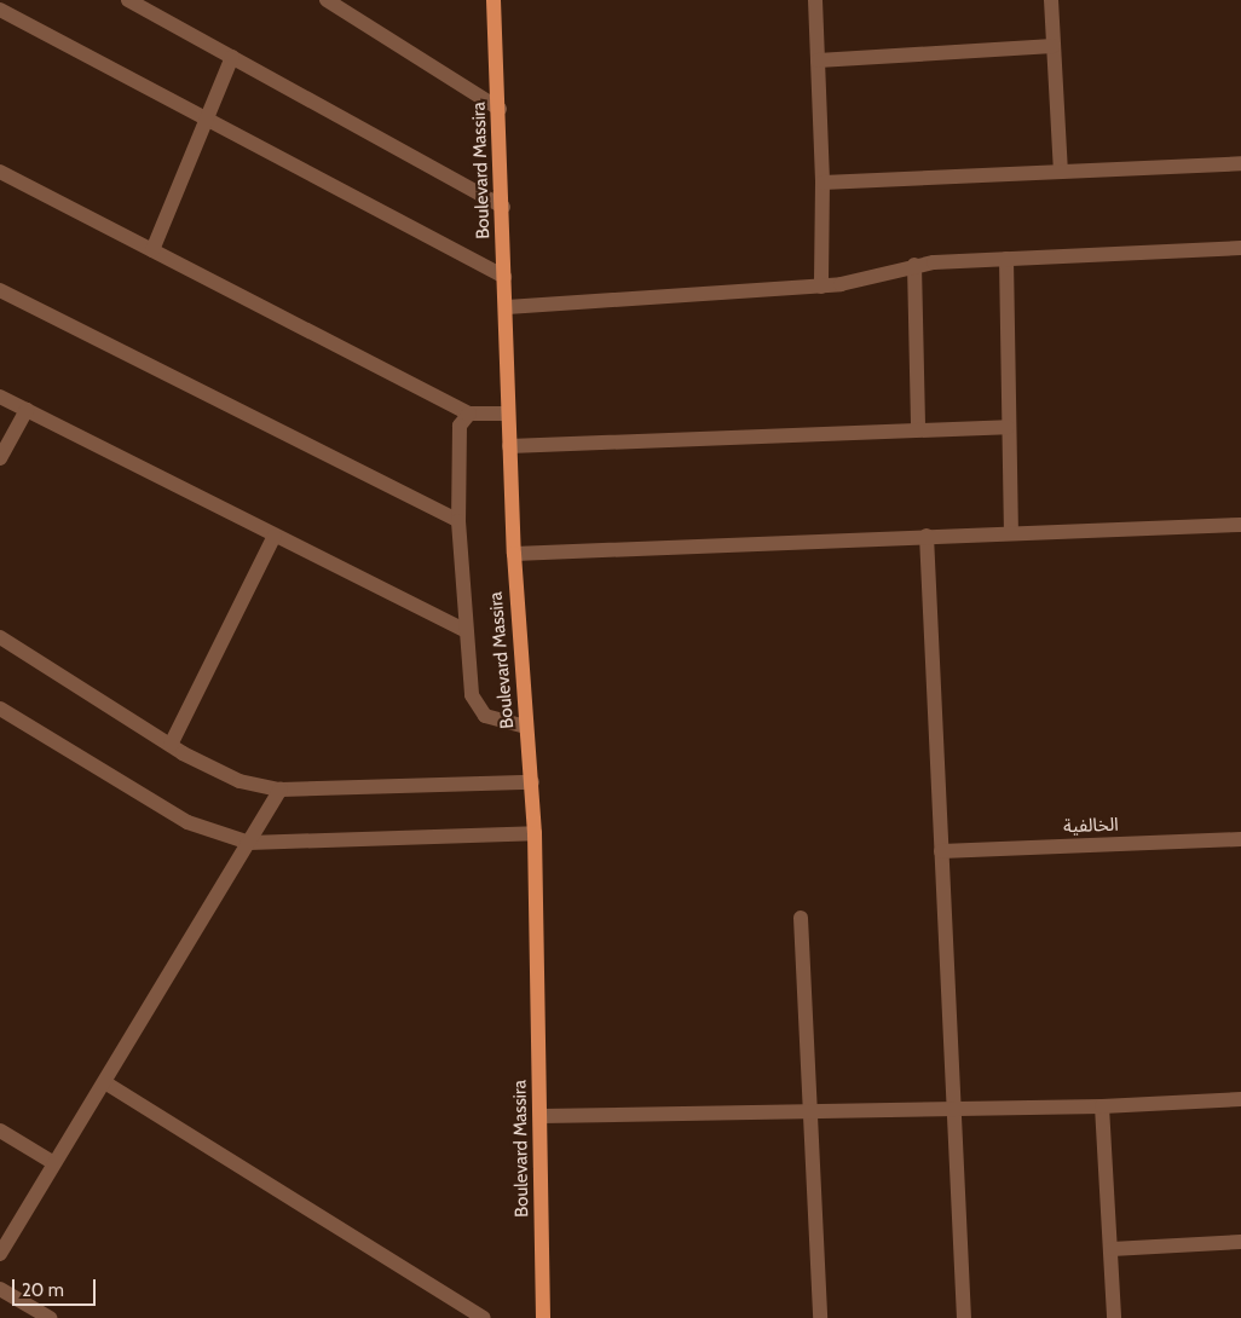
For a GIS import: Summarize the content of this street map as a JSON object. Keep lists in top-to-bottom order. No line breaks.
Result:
{"streets":{"main road":["Boulevard Massira"],"street":["الخالفية"]},"scale_bar":"20 m"}
